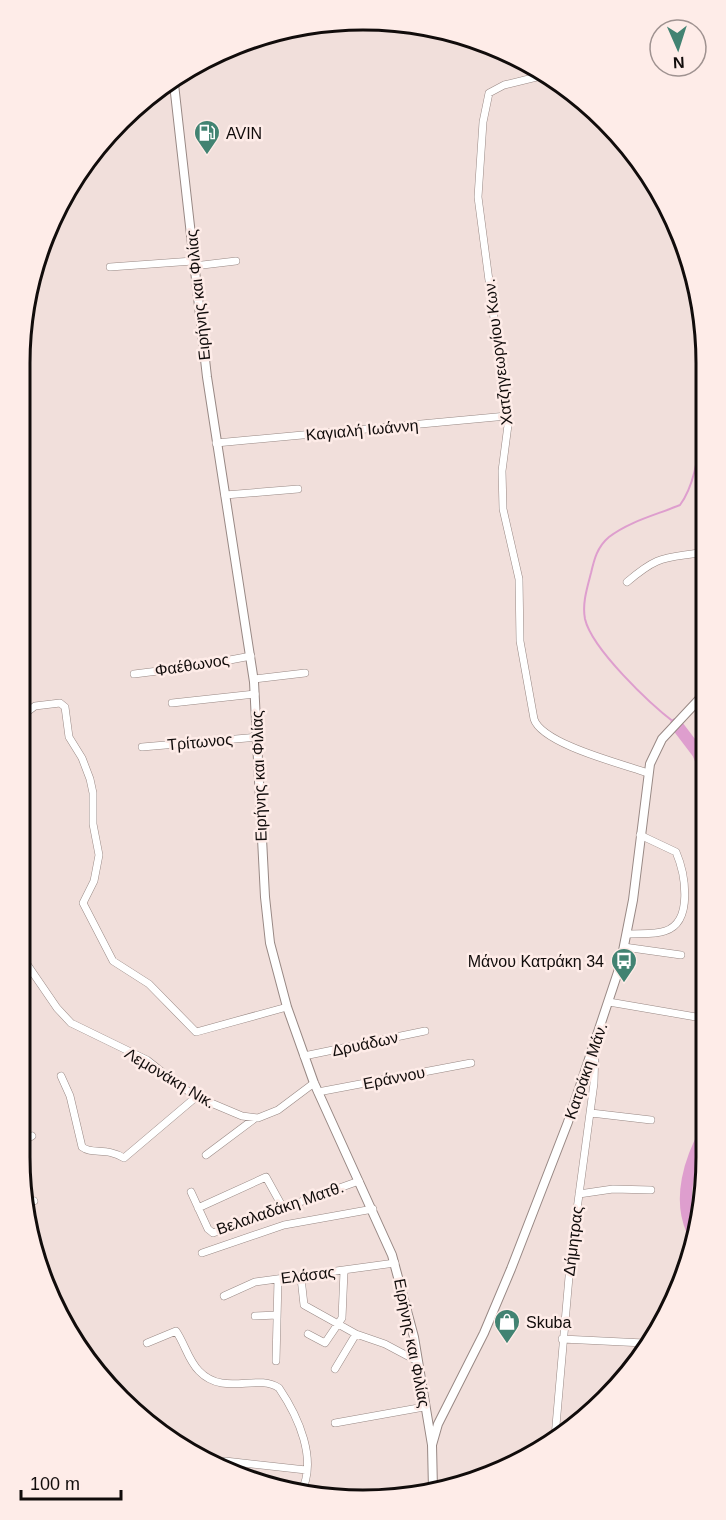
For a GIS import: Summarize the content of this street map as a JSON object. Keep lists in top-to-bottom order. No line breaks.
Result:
{"streets":{"street":["Ειρήνης και Φιλίας","Χατζηγεωργίου Κων.","Καγιαλή Ιωάννη","Φαέθωνος","Τρίτωνος","Δρυάδων","Κατράκη Μάν.","Λεμονάκη Νικ.","Εράννου","Βελαλαδάκη Ματθ.","Δήμητρας","Ελάσας"]},"crossings":[["Ειρήνης και Φιλίας","Καγιαλή Ιωάννη"],["Ειρήνης και Φιλίας","Φαέθωνος"],["Ειρήνης και Φιλίας","Τρίτωνος"],["Ειρήνης και Φιλίας","Δρυάδων"],["Ειρήνης και Φιλίας","Κατράκη Μάν."],["Ειρήνης και Φιλίας","Εράννου"],["Ειρήνης και Φιλίας","Βελαλαδάκη Ματθ."],["Ειρήνης και Φιλίας","Ελάσας"],["Χατζηγεωργίου Κων.","Καγιαλή Ιωάννη"],["Χατζηγεωργίου Κων.","Κατράκη Μάν."],["Κατράκη Μάν.","Δήμητρας"]],"places":{"fuel station":["AVIN"],"bus stop":["Μάνου Κατράκη 34"],"shop":["Skuba"]},"scale_bar":"100 m","north":"bottom"}
